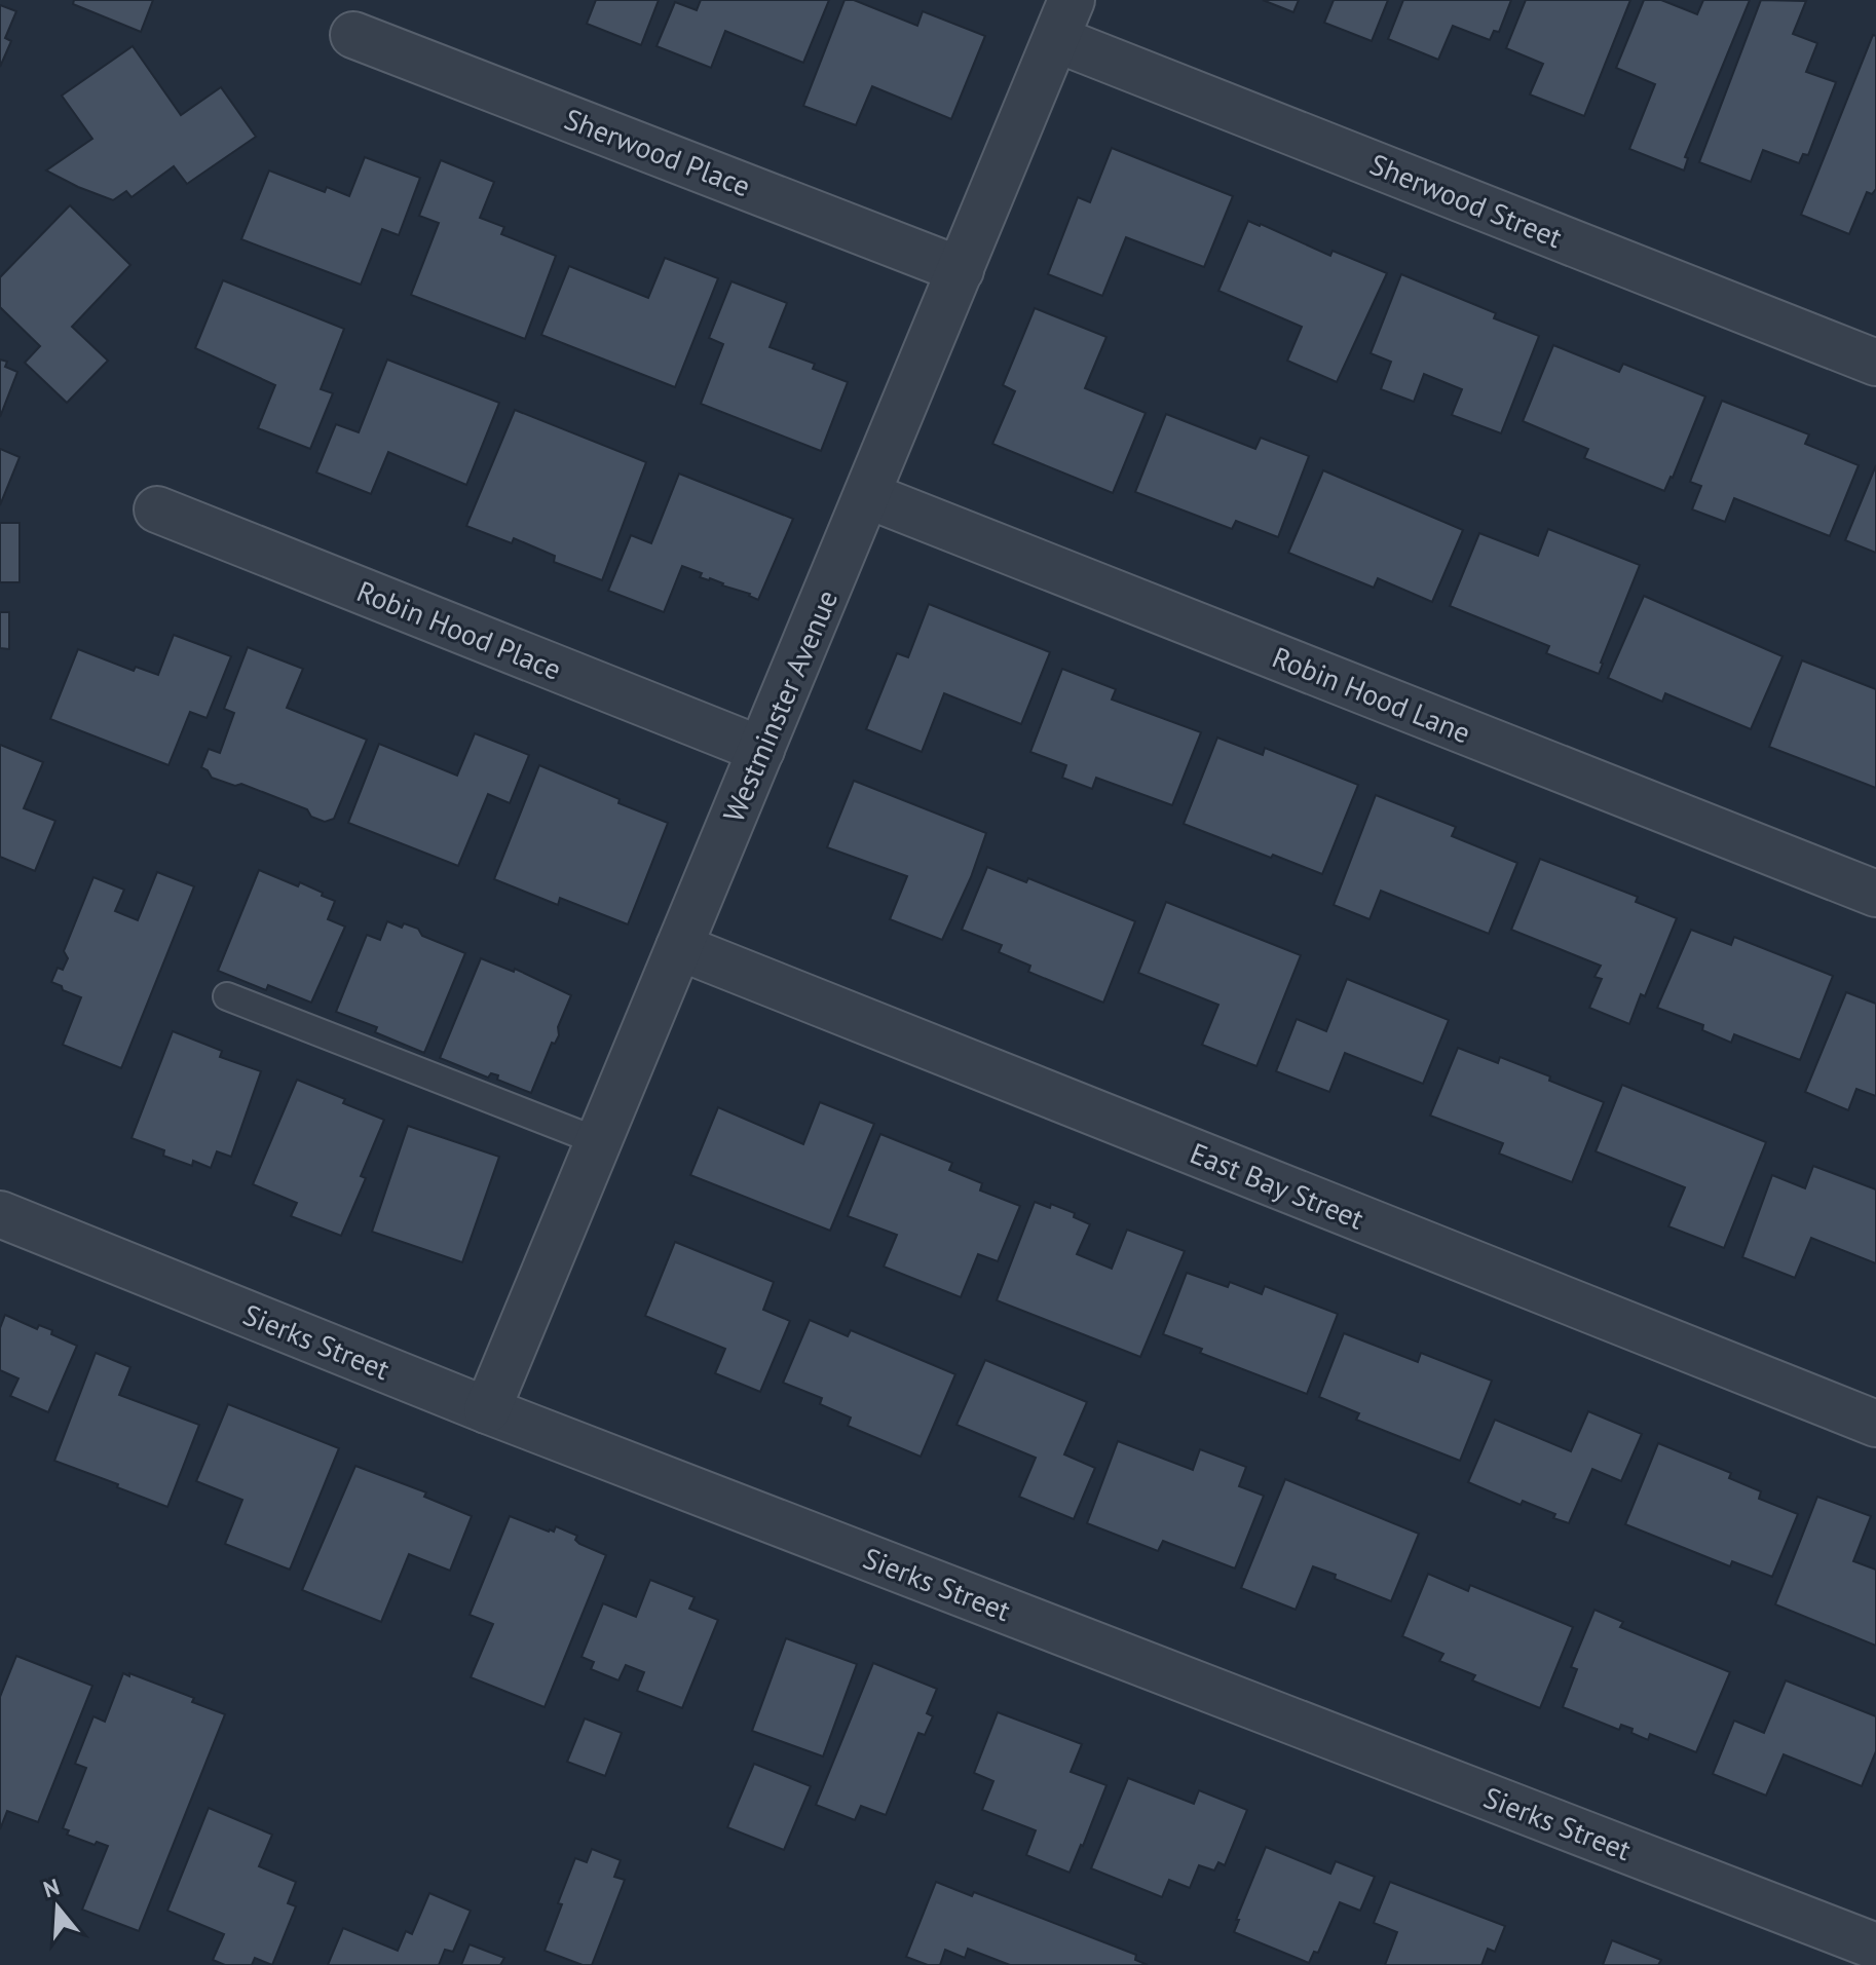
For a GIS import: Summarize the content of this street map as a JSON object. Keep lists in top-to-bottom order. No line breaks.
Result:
{"streets":{"street":["Sherwood Place","Sherwood Street","Robin Hood Place","Robin Hood Lane","Westminster Avenue","East Bay Street","Sierks Street"]},"crossings":[["Sherwood Place","Westminster Avenue"],["Sherwood Street","Westminster Avenue"],["Robin Hood Place","Westminster Avenue"],["Robin Hood Lane","Westminster Avenue"],["Westminster Avenue","East Bay Street"],["Westminster Avenue","Sierks Street"]],"north":"top"}
